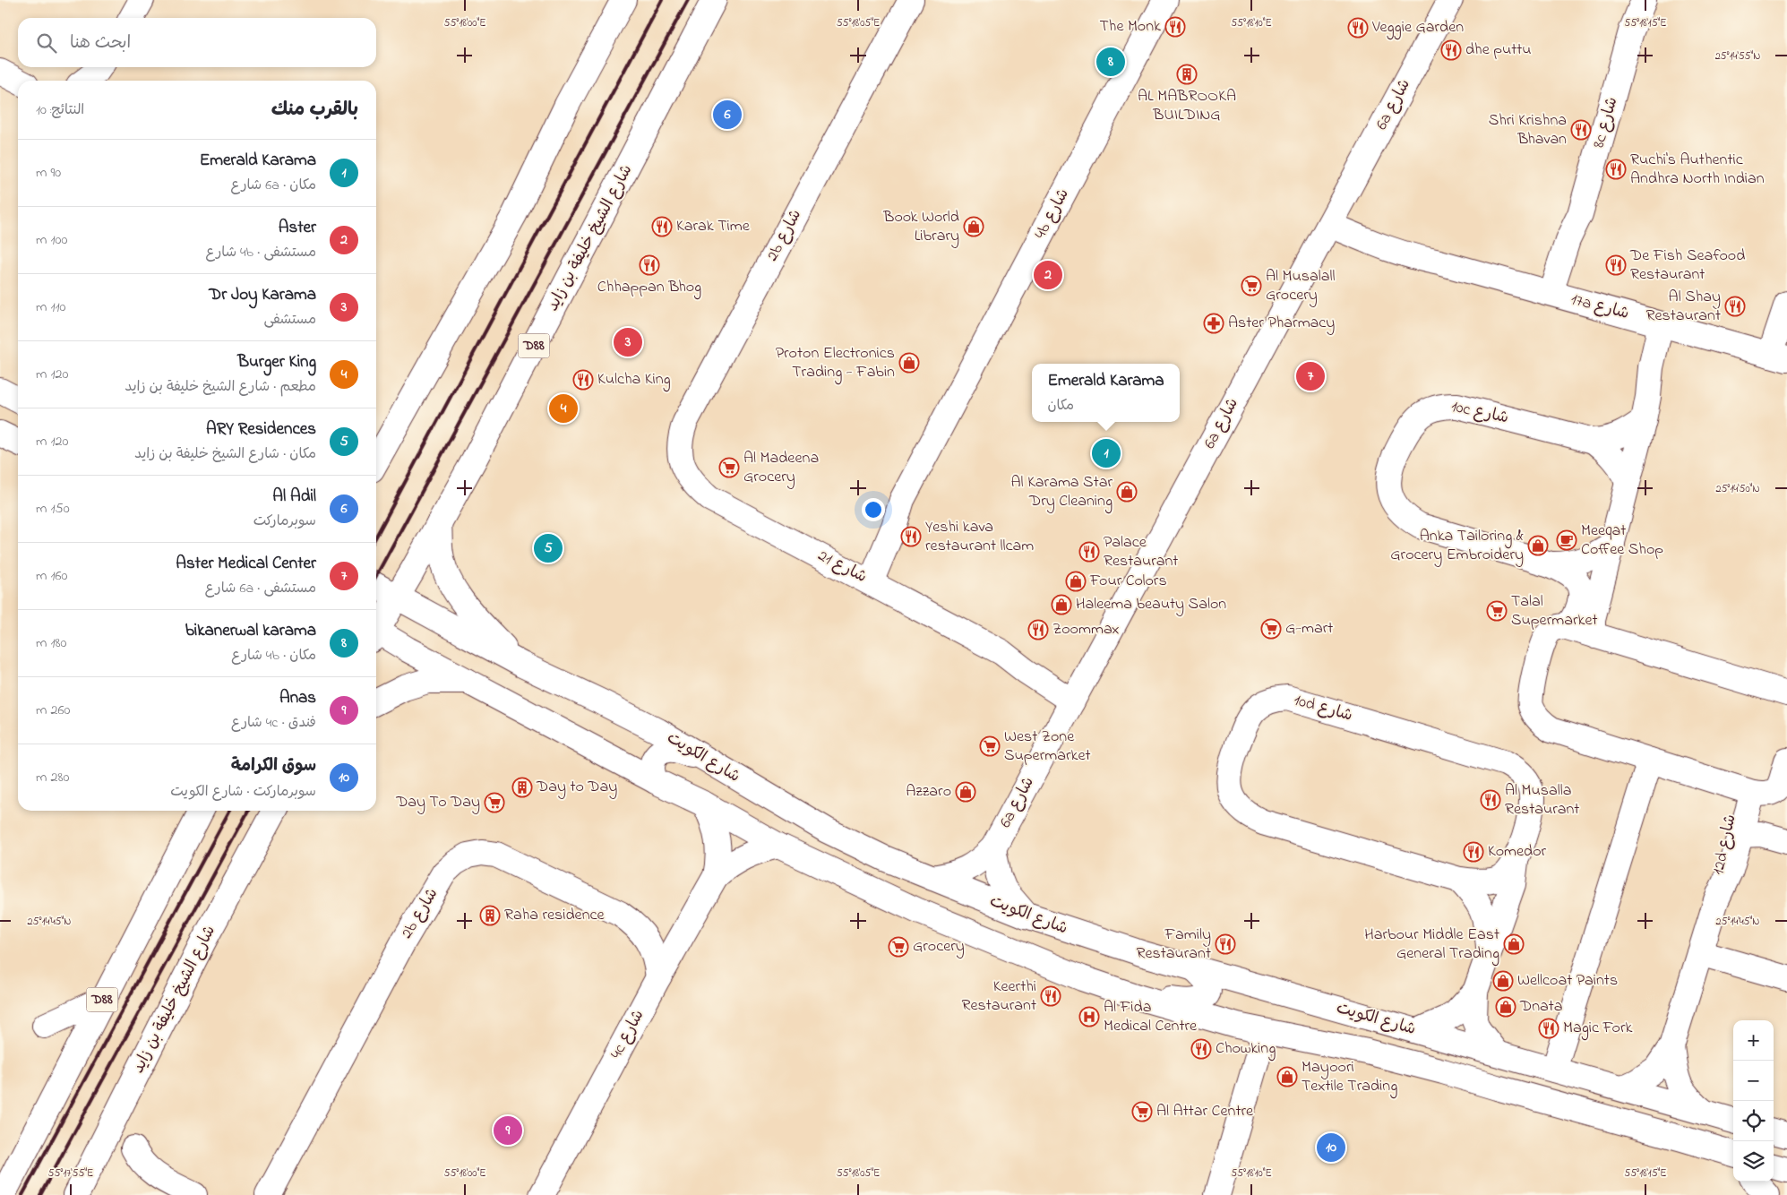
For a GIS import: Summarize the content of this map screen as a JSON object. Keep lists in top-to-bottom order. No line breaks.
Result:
{"streets":{"street":["6a شارع","8c شارع","4b شارع","2b شارع","شارع الشيخ خليفة بن زايد","17a شارع","D88","10c شارع","شارع 21","10d شارع","شارع الكويت","12d شارع","4c شارع"]},"crossings":[["6a شارع","17a شارع"],["6a شارع","شارع 21"],["6a شارع","شارع الكويت"],["8c شارع","17a شارع"],["4b شارع","شارع 21"],["2b شارع","شارع 21"],["2b شارع","4c شارع"],["شارع الشيخ خليفة بن زايد","شارع الكويت"],["10c شارع","12d شارع"],["10d شارع","شارع الكويت"],["شارع الكويت","12d شارع"],["شارع الكويت","4c شارع"]],"places":{"restaurant":["The Monk","Veggie Garden","dhe puttu","Shri Krishna Bhavan","Ruchi's Authentic Andhra North Indian","Karak Time","Chhappan Bhog","De Fish Seafood Restaurant","Al Shay Restaurant","Kulcha King","Yeshi kava restaurant llcam","Palace Restaurant","Zoommax","Al Musalla Restaurant","Komedor","Family Restaurant","Keerthi Restaurant","Magic Fork","Chowking"],"building":["AL MABROOKA BUILDING","Day to Day","Raha residence"],"shop":["Book World Library","Proton Electronics Trading - Fabin","Al Karama Star Dry Cleaning","Anka Tailoring & Grocery Embroidery","Four Colors","Haleema beauty Salon","Azzaro","Harbour Middle East General Trading","Wellcoat Paints","Dnata","Mayoori Textile Trading"],"supermarket":["Al Musalall Grocery","Al Madeena Grocery","Talal Supermarket","G-mart","West Zone Supermarket","Day To Day","Grocery","Al Attar Centre"],"pharmacy":["Aster Pharmacy"],"cafe":["Meeqat Coffee Shop"],"hospital":["Al Fida Medical Centre"]},"page":{"search":"ابحث هنا","pins":["8","6","2","3","7","4","1","5","9","10"],"heading":["بالقرب منك","النتائج: 10"],"list":[{"mark":"1","name":"Emerald Karama","note":"مكان · 6a شارع","value":"90 m"},{"mark":"2","name":"Aster","note":"مستشفى · 4b شارع","value":"100 m"},{"mark":"3","name":"Dr Joy Karama","note":"مستشفى","value":"110 m"},{"mark":"4","name":"Burger King","note":"مطعم · شارع الشيخ خليفة بن زايد","value":"120 m"},{"mark":"5","name":"ARY Residences","note":"مكان · شارع الشيخ خليفة بن زايد","value":"120 m"},{"mark":"6","name":"Al Adil","note":"سوبرماركت","value":"150 m"},{"mark":"7","name":"Aster Medical Center","note":"مستشفى · 6a شارع","value":"160 m"},{"mark":"8","name":"bikanerwal karama","note":"مكان · 4b شارع","value":"180 m"},{"mark":"9","name":"Anas","note":"فندق · 4c شارع","value":"260 m"},{"mark":"10","name":"سوق الكرامة","note":"سوبرماركت · شارع الكويت","value":"280 m"}],"popup":["Emerald Karama","مكان"],"map_buttons":["+","−"]},"coordinates":["55°18'00\"E","55°18'05\"E","55°18'10\"E","55°18'15\"E","25°14'55\"N","25°14'50\"N","25°14'45\"N","55°17'55\"E"]}
